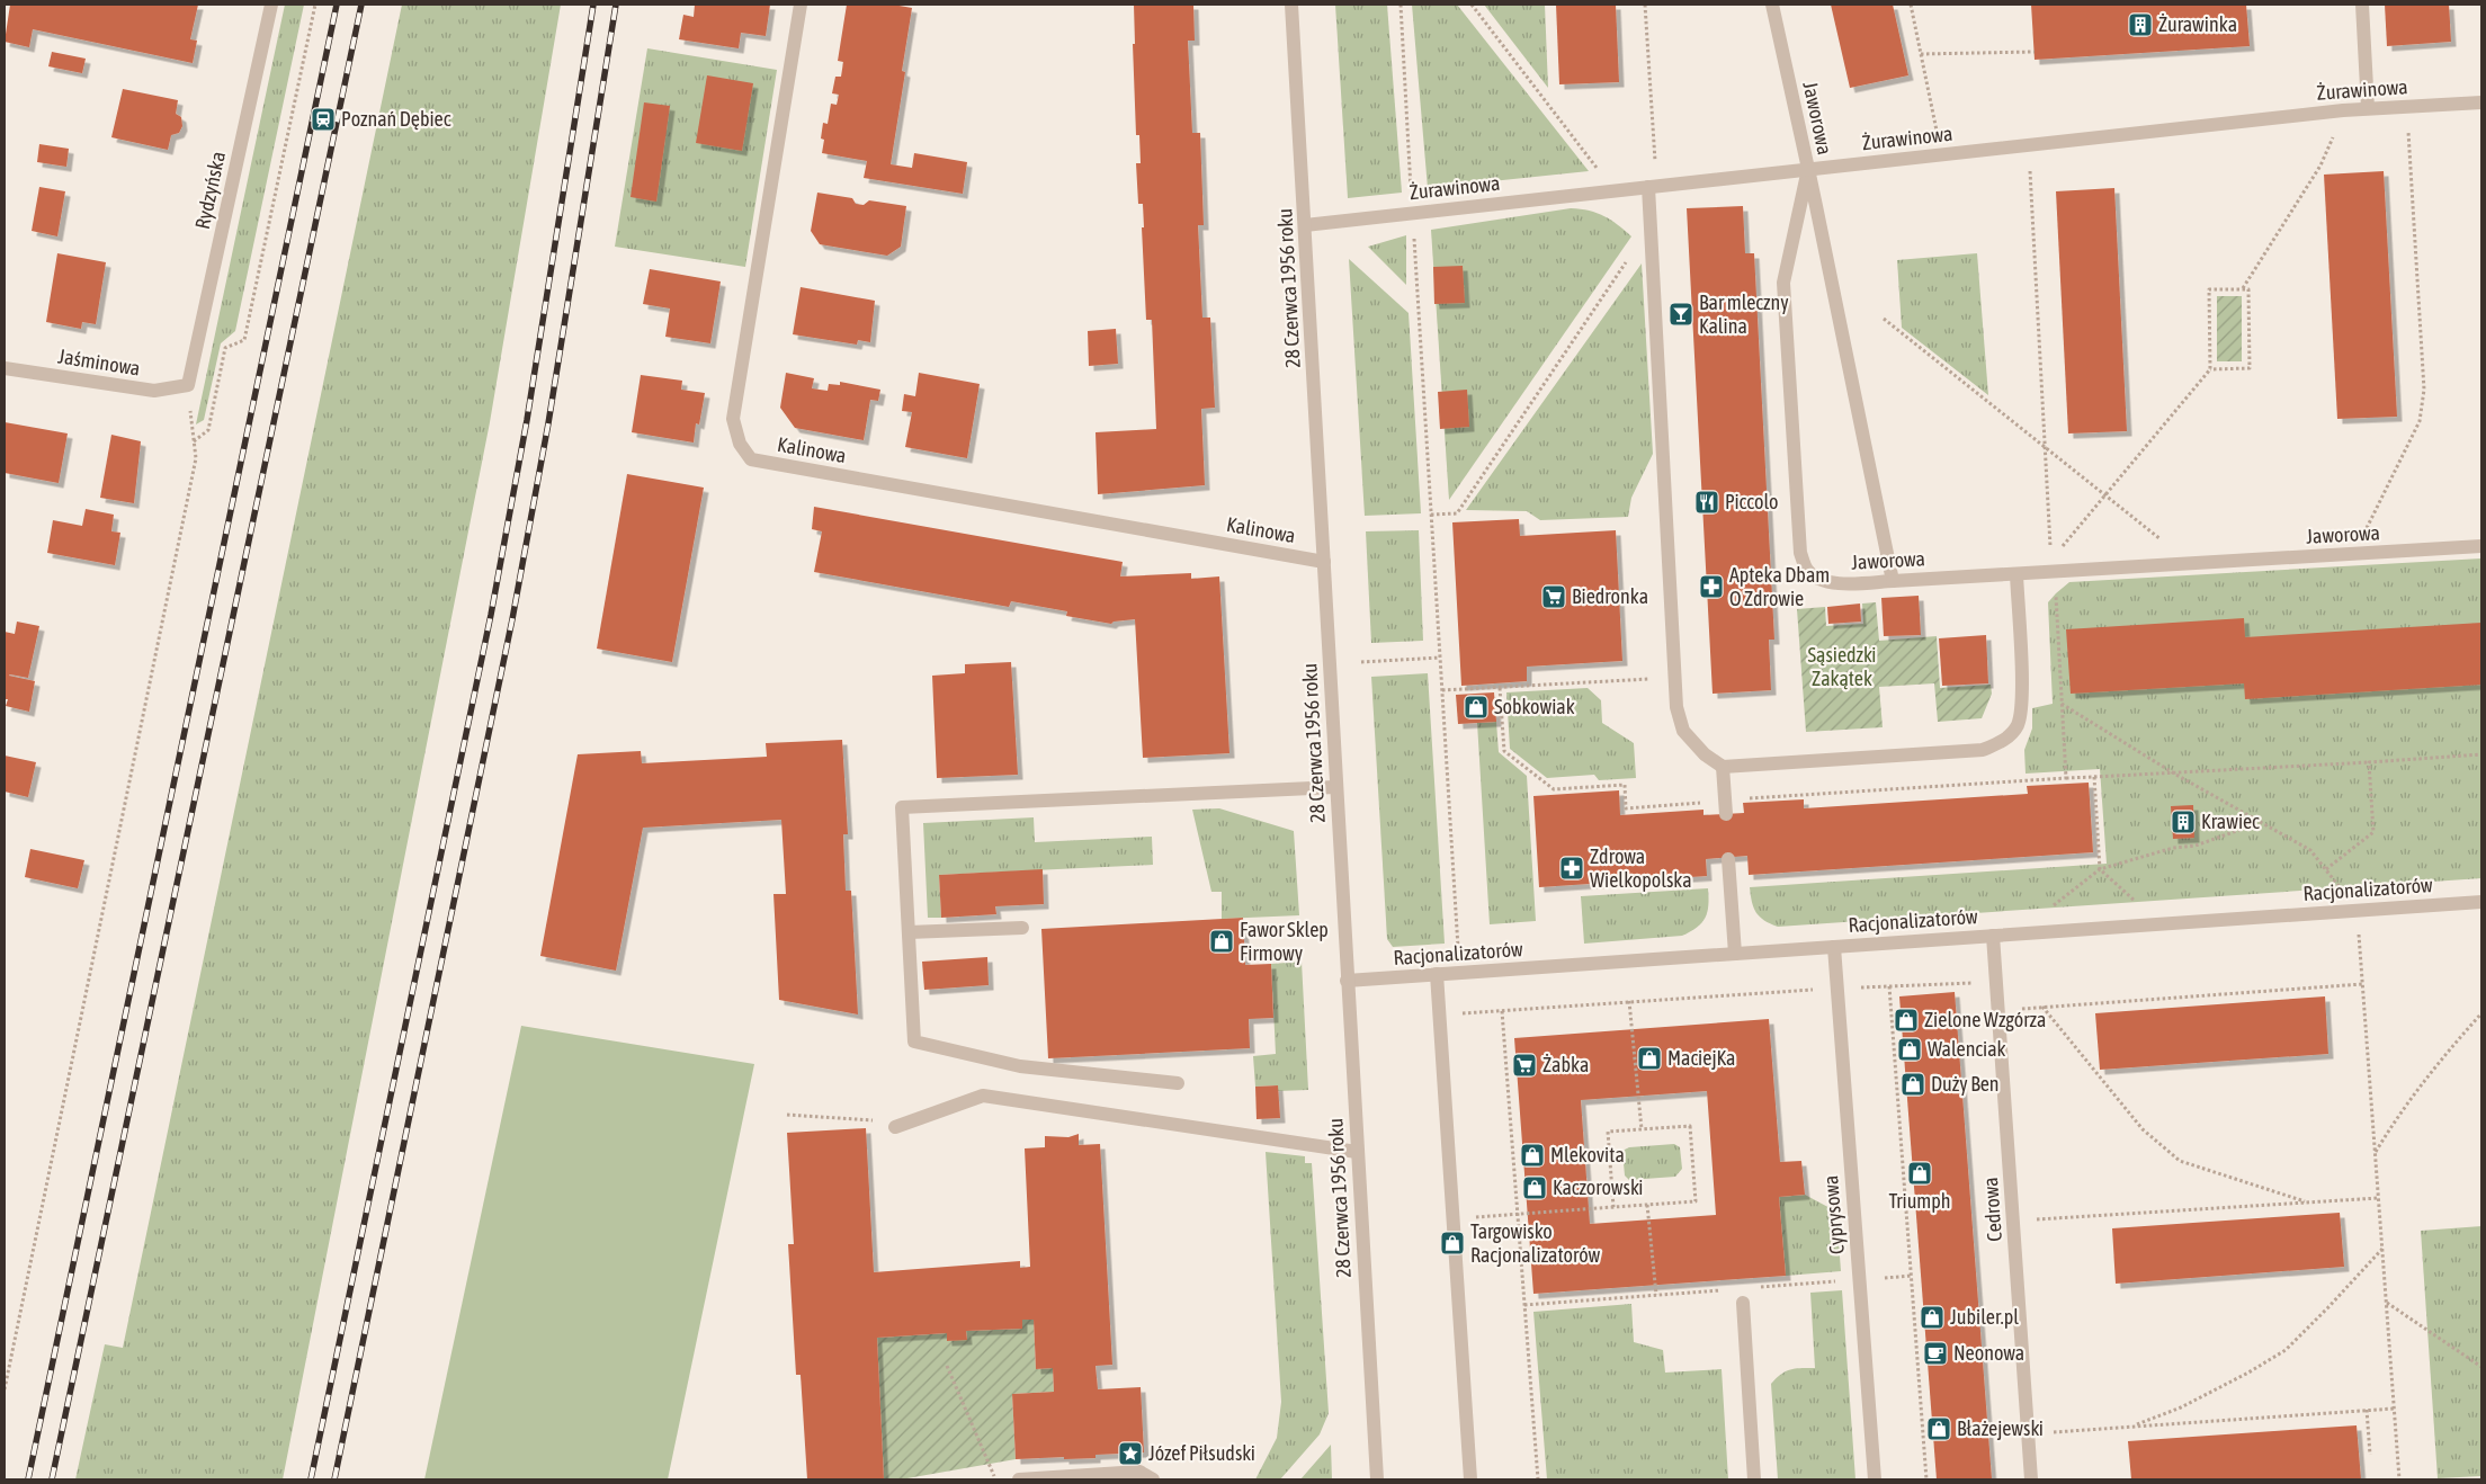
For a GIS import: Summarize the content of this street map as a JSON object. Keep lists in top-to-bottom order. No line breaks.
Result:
{"streets":{"street":["Żurawinowa","Jaworowa","Rydzyńska","28 Czerwca 1956 roku","Jaśminowa","Kalinowa","Racjonalizatorów","Cedrowa","Cyprysowa"]},"crossings":[["Żurawinowa","Jaworowa"],["Żurawinowa","28 Czerwca 1956 roku"],["Rydzyńska","Jaśminowa"],["28 Czerwca 1956 roku","Kalinowa"],["28 Czerwca 1956 roku","Racjonalizatorów"],["Racjonalizatorów","Cedrowa"],["Racjonalizatorów","Cyprysowa"]],"parks":["Sąsiedzki Zakątek"],"places":{"building":["Żurawinka","Krawiec"],"station":["Poznań Dębiec"],"bar":["Bar mleczny Kalina"],"restaurant":["Piccolo"],"pharmacy":["Apteka Dbam O Zdrowie","Zdrowa Wielkopolska"],"supermarket":["Biedronka","Żabka"],"shop":["Sobkowiak","Fawor Sklep Firmowy","Zielone Wzgórza","Walenciak","MaciejKa","Duży Ben","Mlekovita","Triumph","Kaczorowski","Targowisko Racjonalizatorów","Jubiler.pl","Błażejewski"],"cafe":["Neonowa"],"place":["Józef Piłsudski"]}}
